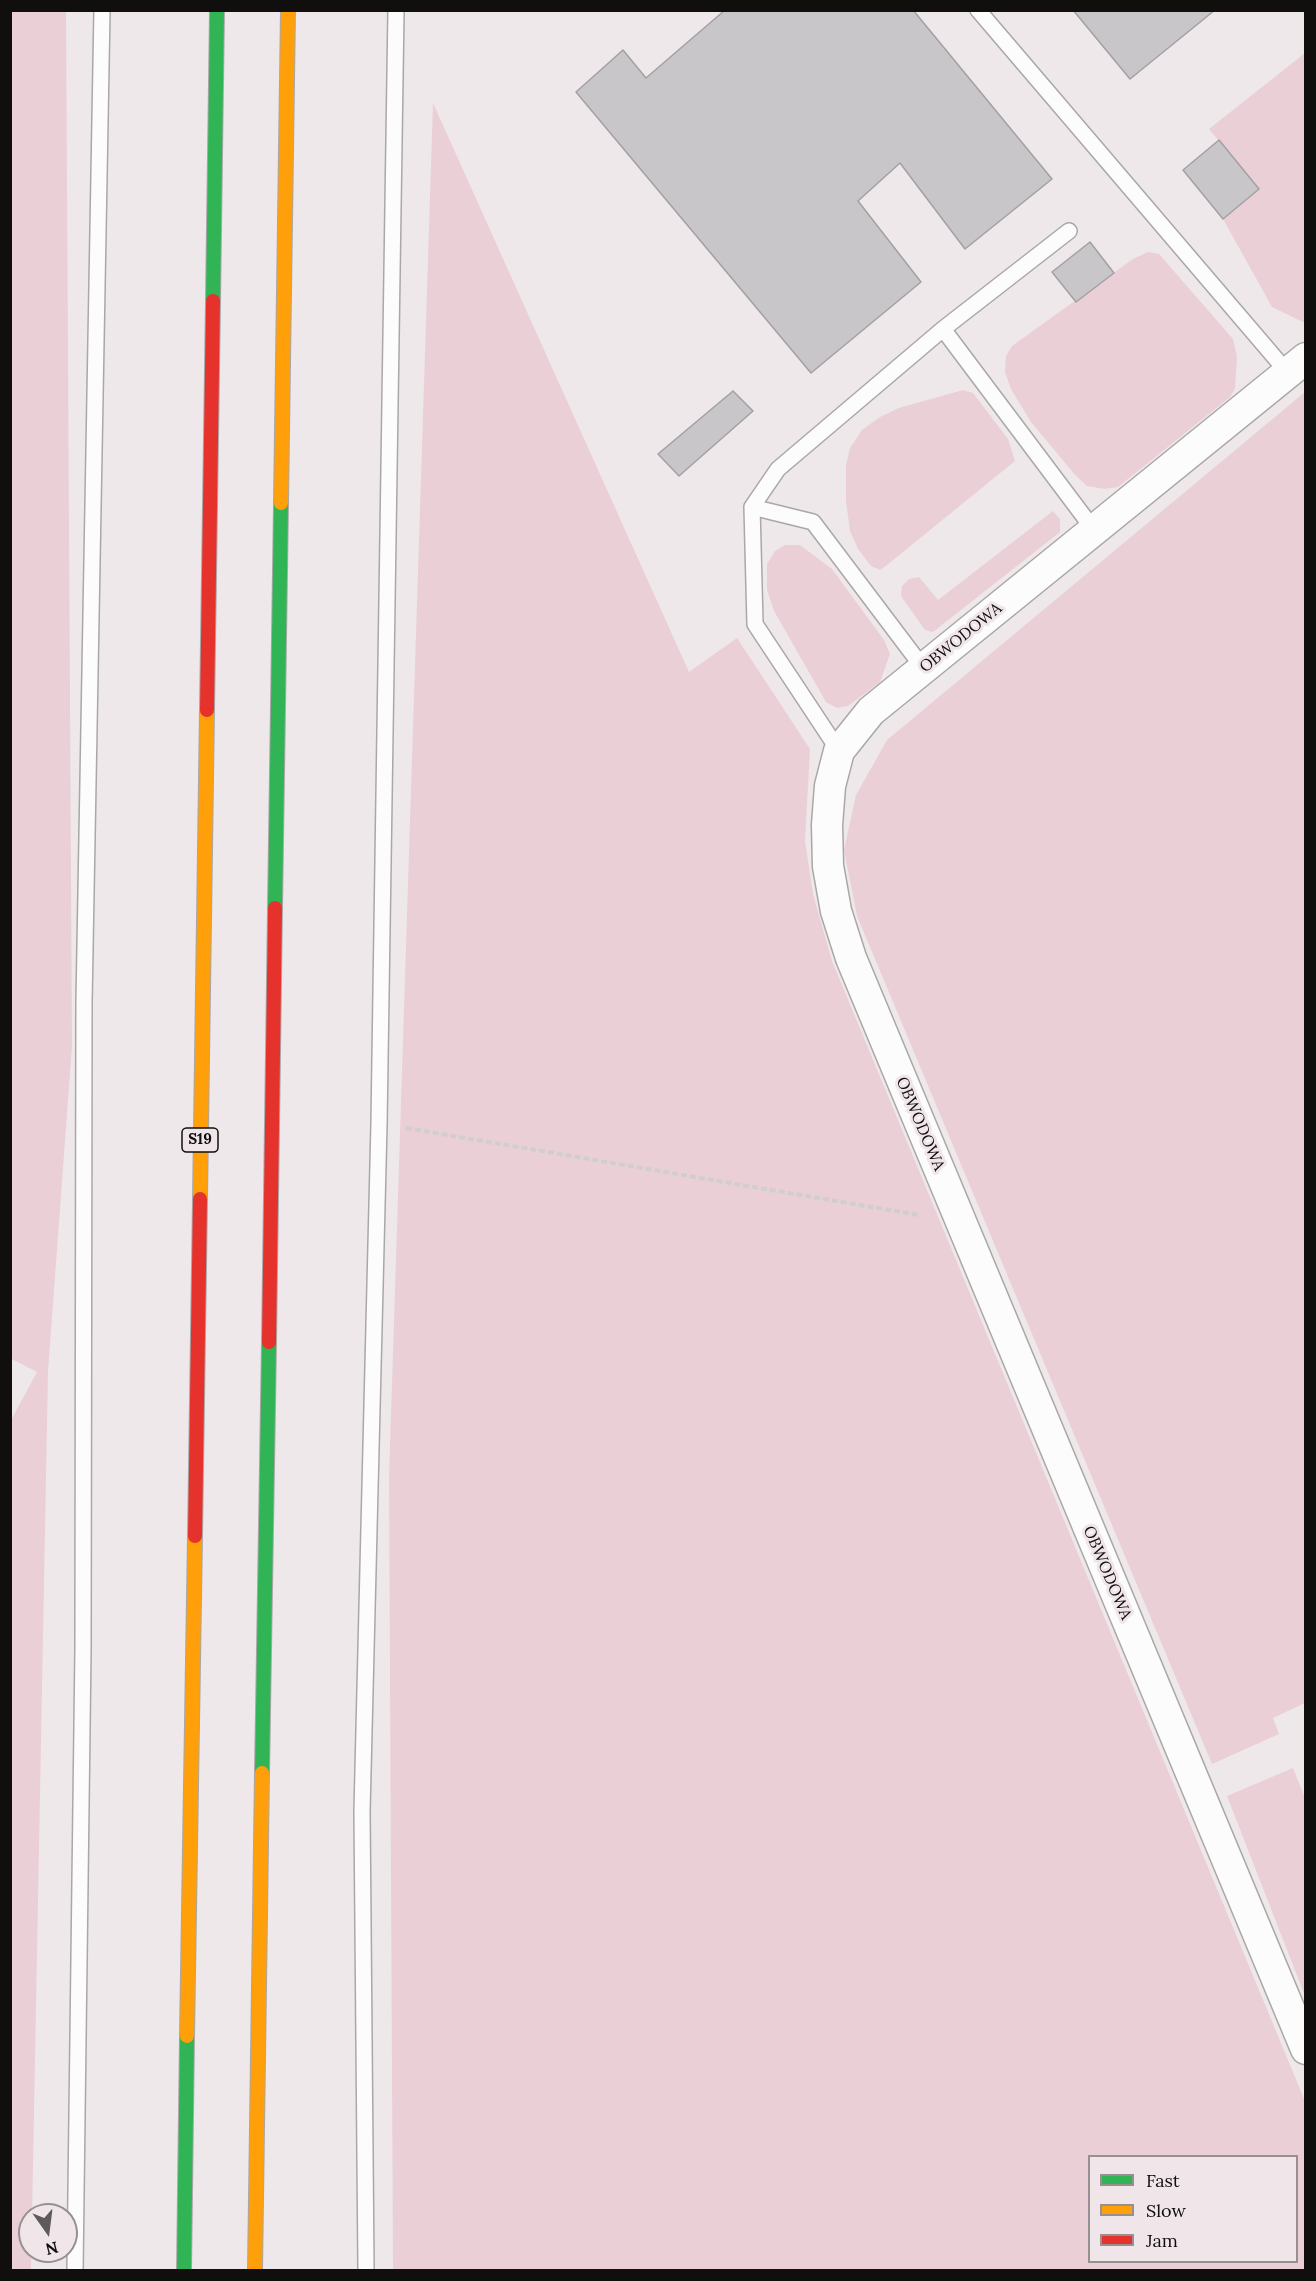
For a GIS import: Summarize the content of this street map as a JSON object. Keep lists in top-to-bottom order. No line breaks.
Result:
{"streets":{"highway":["S19"],"street":["OBWODOWA"]},"legend":["Fast","Slow","Jam"],"north":"bottom"}
